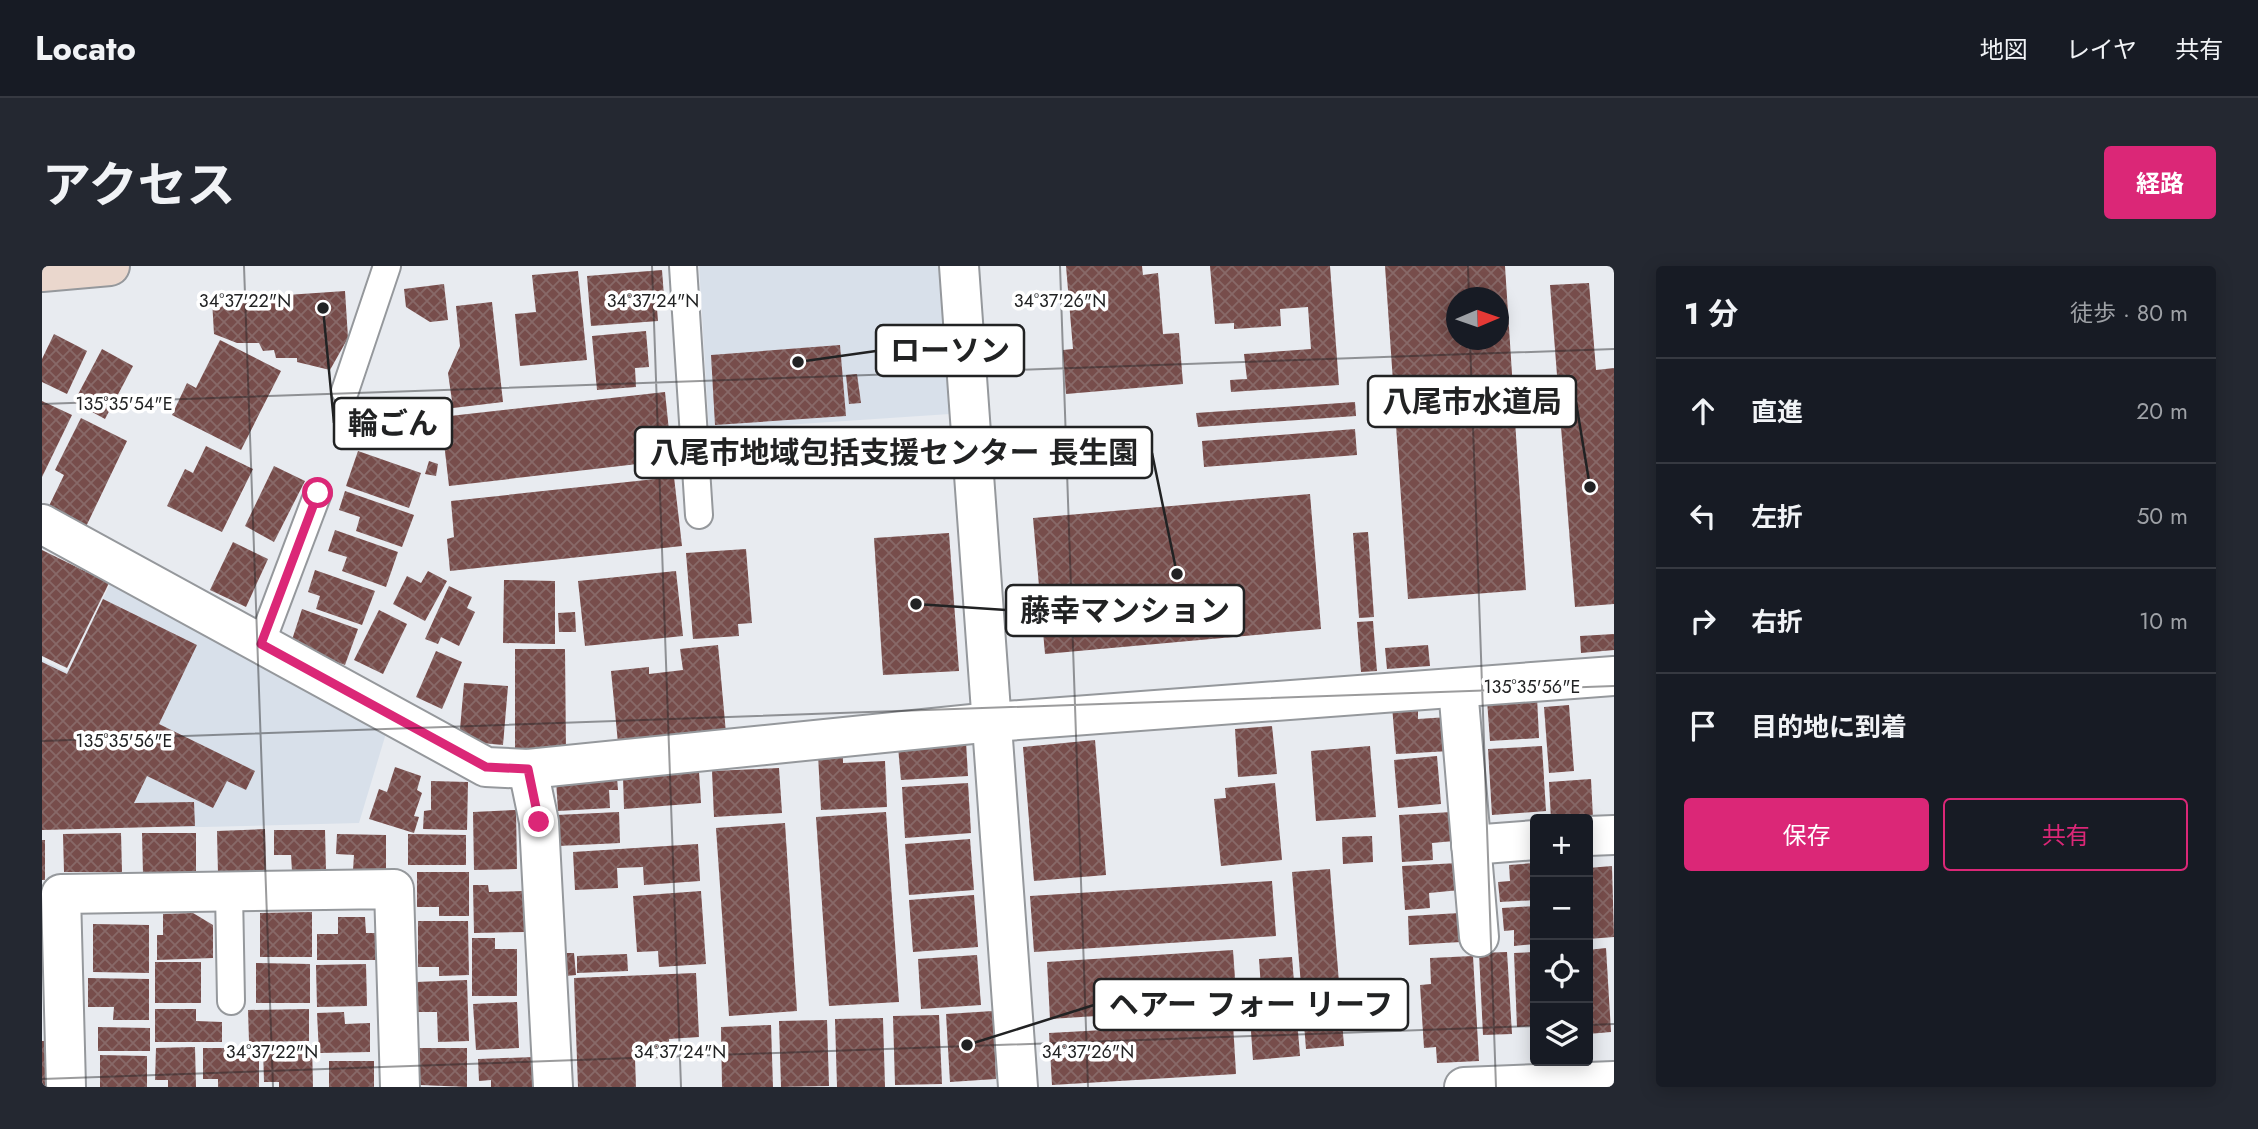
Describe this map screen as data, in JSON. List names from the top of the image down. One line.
{"places":["輪ごん","ローソン","八尾市水道局","八尾市地域包括支援センター 長生園","藤幸マンション","ヘアー フォー リーフ"],"north":"right","page":{"header":"Locato","nav":["地図","レイヤ","共有"],"title":"アクセス","buttons":["経路",["保存","共有"]],"heading":["1 分","徒歩 · 80 m"],"list":[["直進","20 m"],["左折","50 m"],["右折","10 m"],"目的地に到着"],"map_buttons":["+","−"]},"coordinates":["34°37'22\"N","34°37'24\"N","34°37'26\"N","135°35'54\"E","135°35'56\"E"]}
